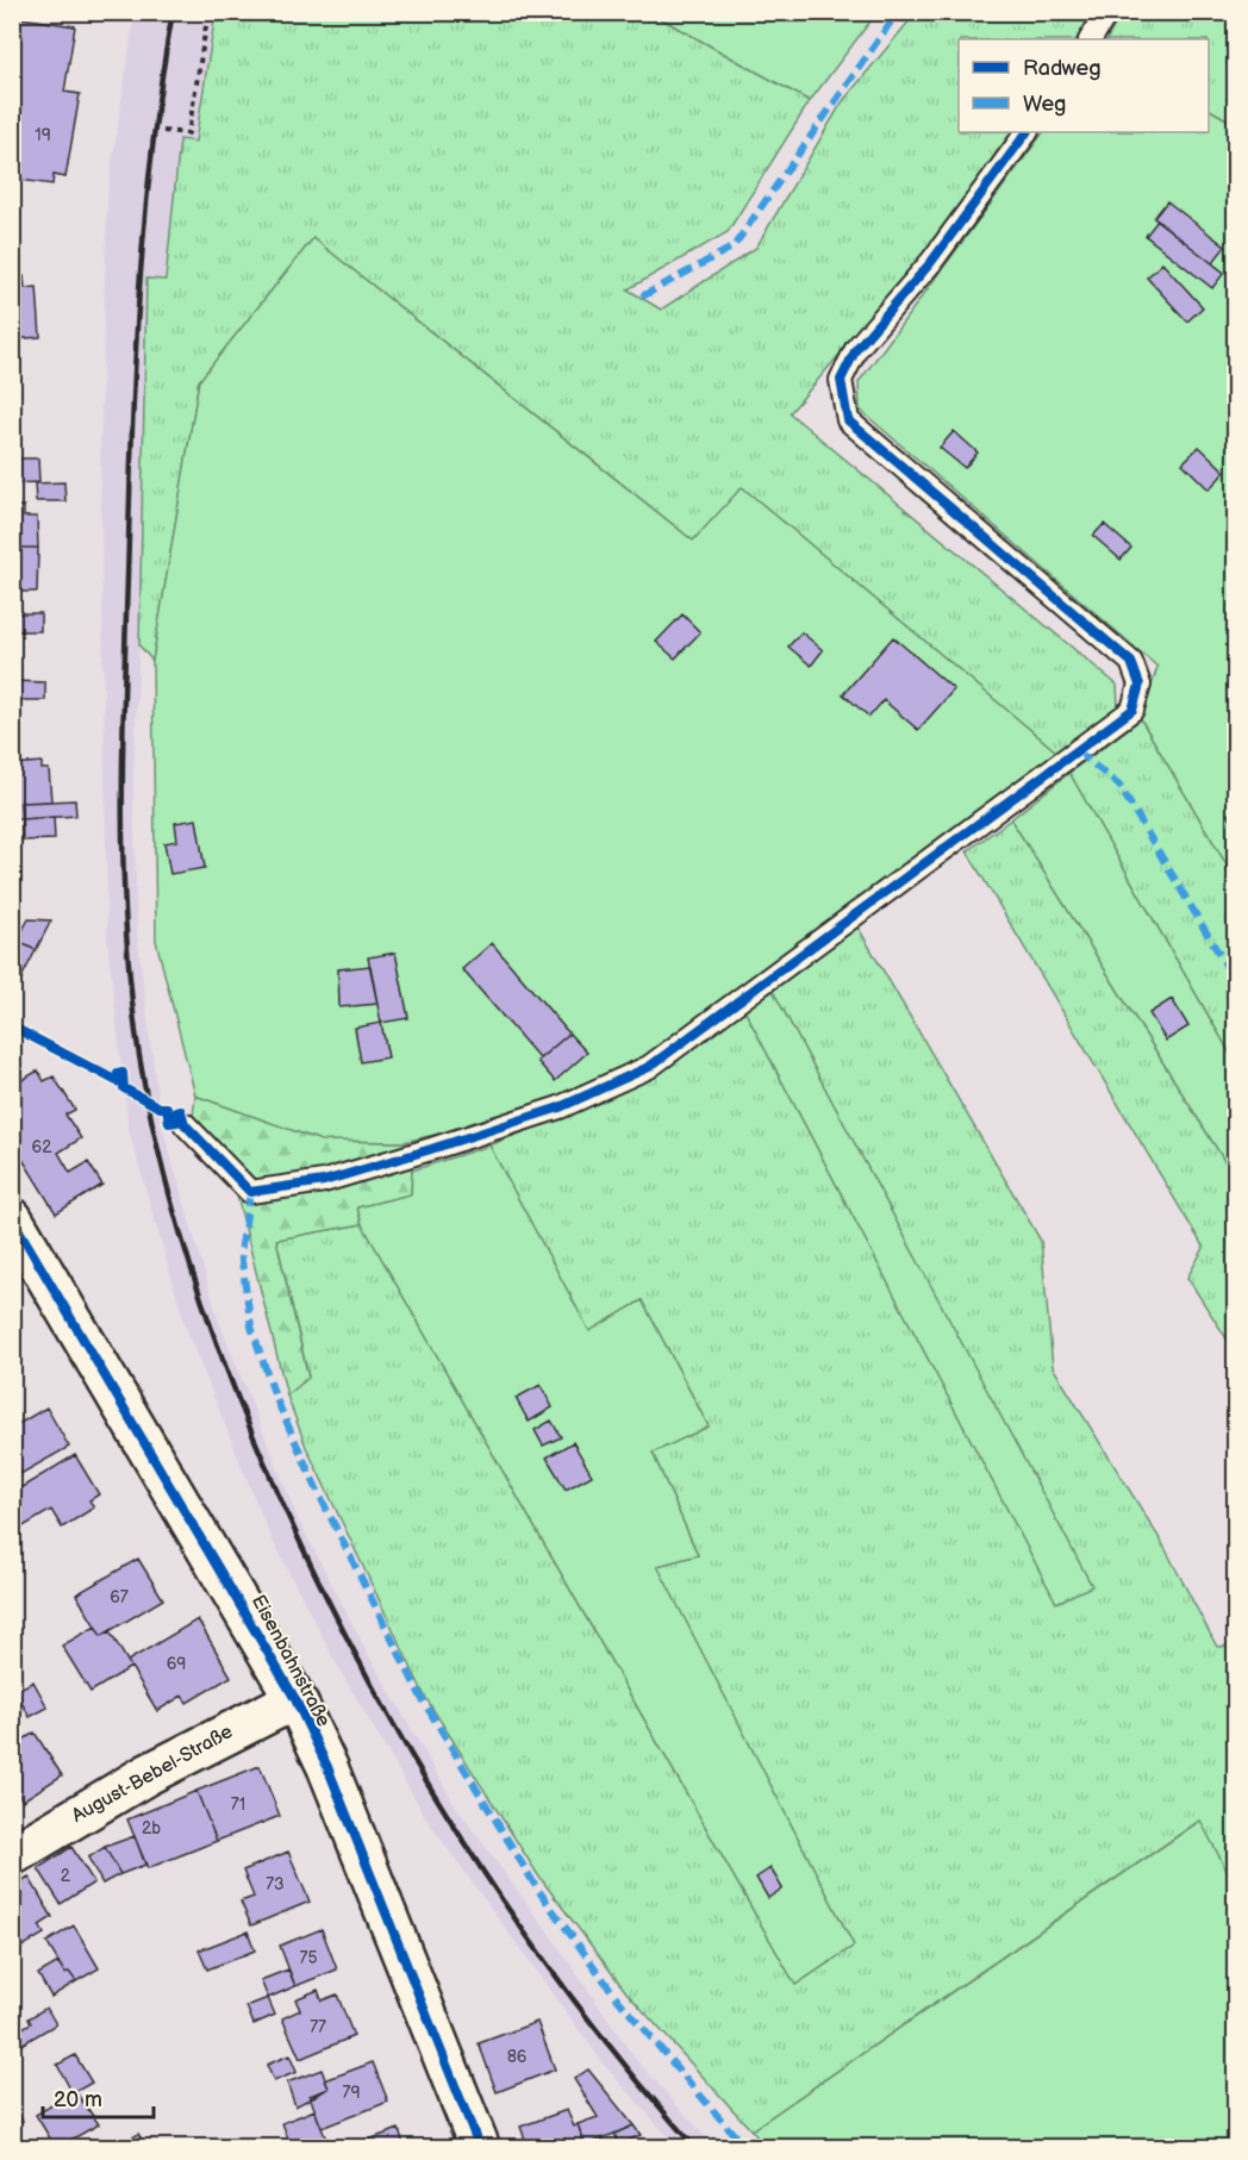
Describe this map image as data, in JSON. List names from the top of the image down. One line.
{"streets":{"main road":["Eisenbahnstraße","August-Bebel-Straße"]},"crossings":[["Eisenbahnstraße","August-Bebel-Straße"]],"house_numbers":["19","62","67","69","71","2b","2","73","75","77","86","79"],"legend":["Radweg","Weg"],"scale_bar":"20 m"}
